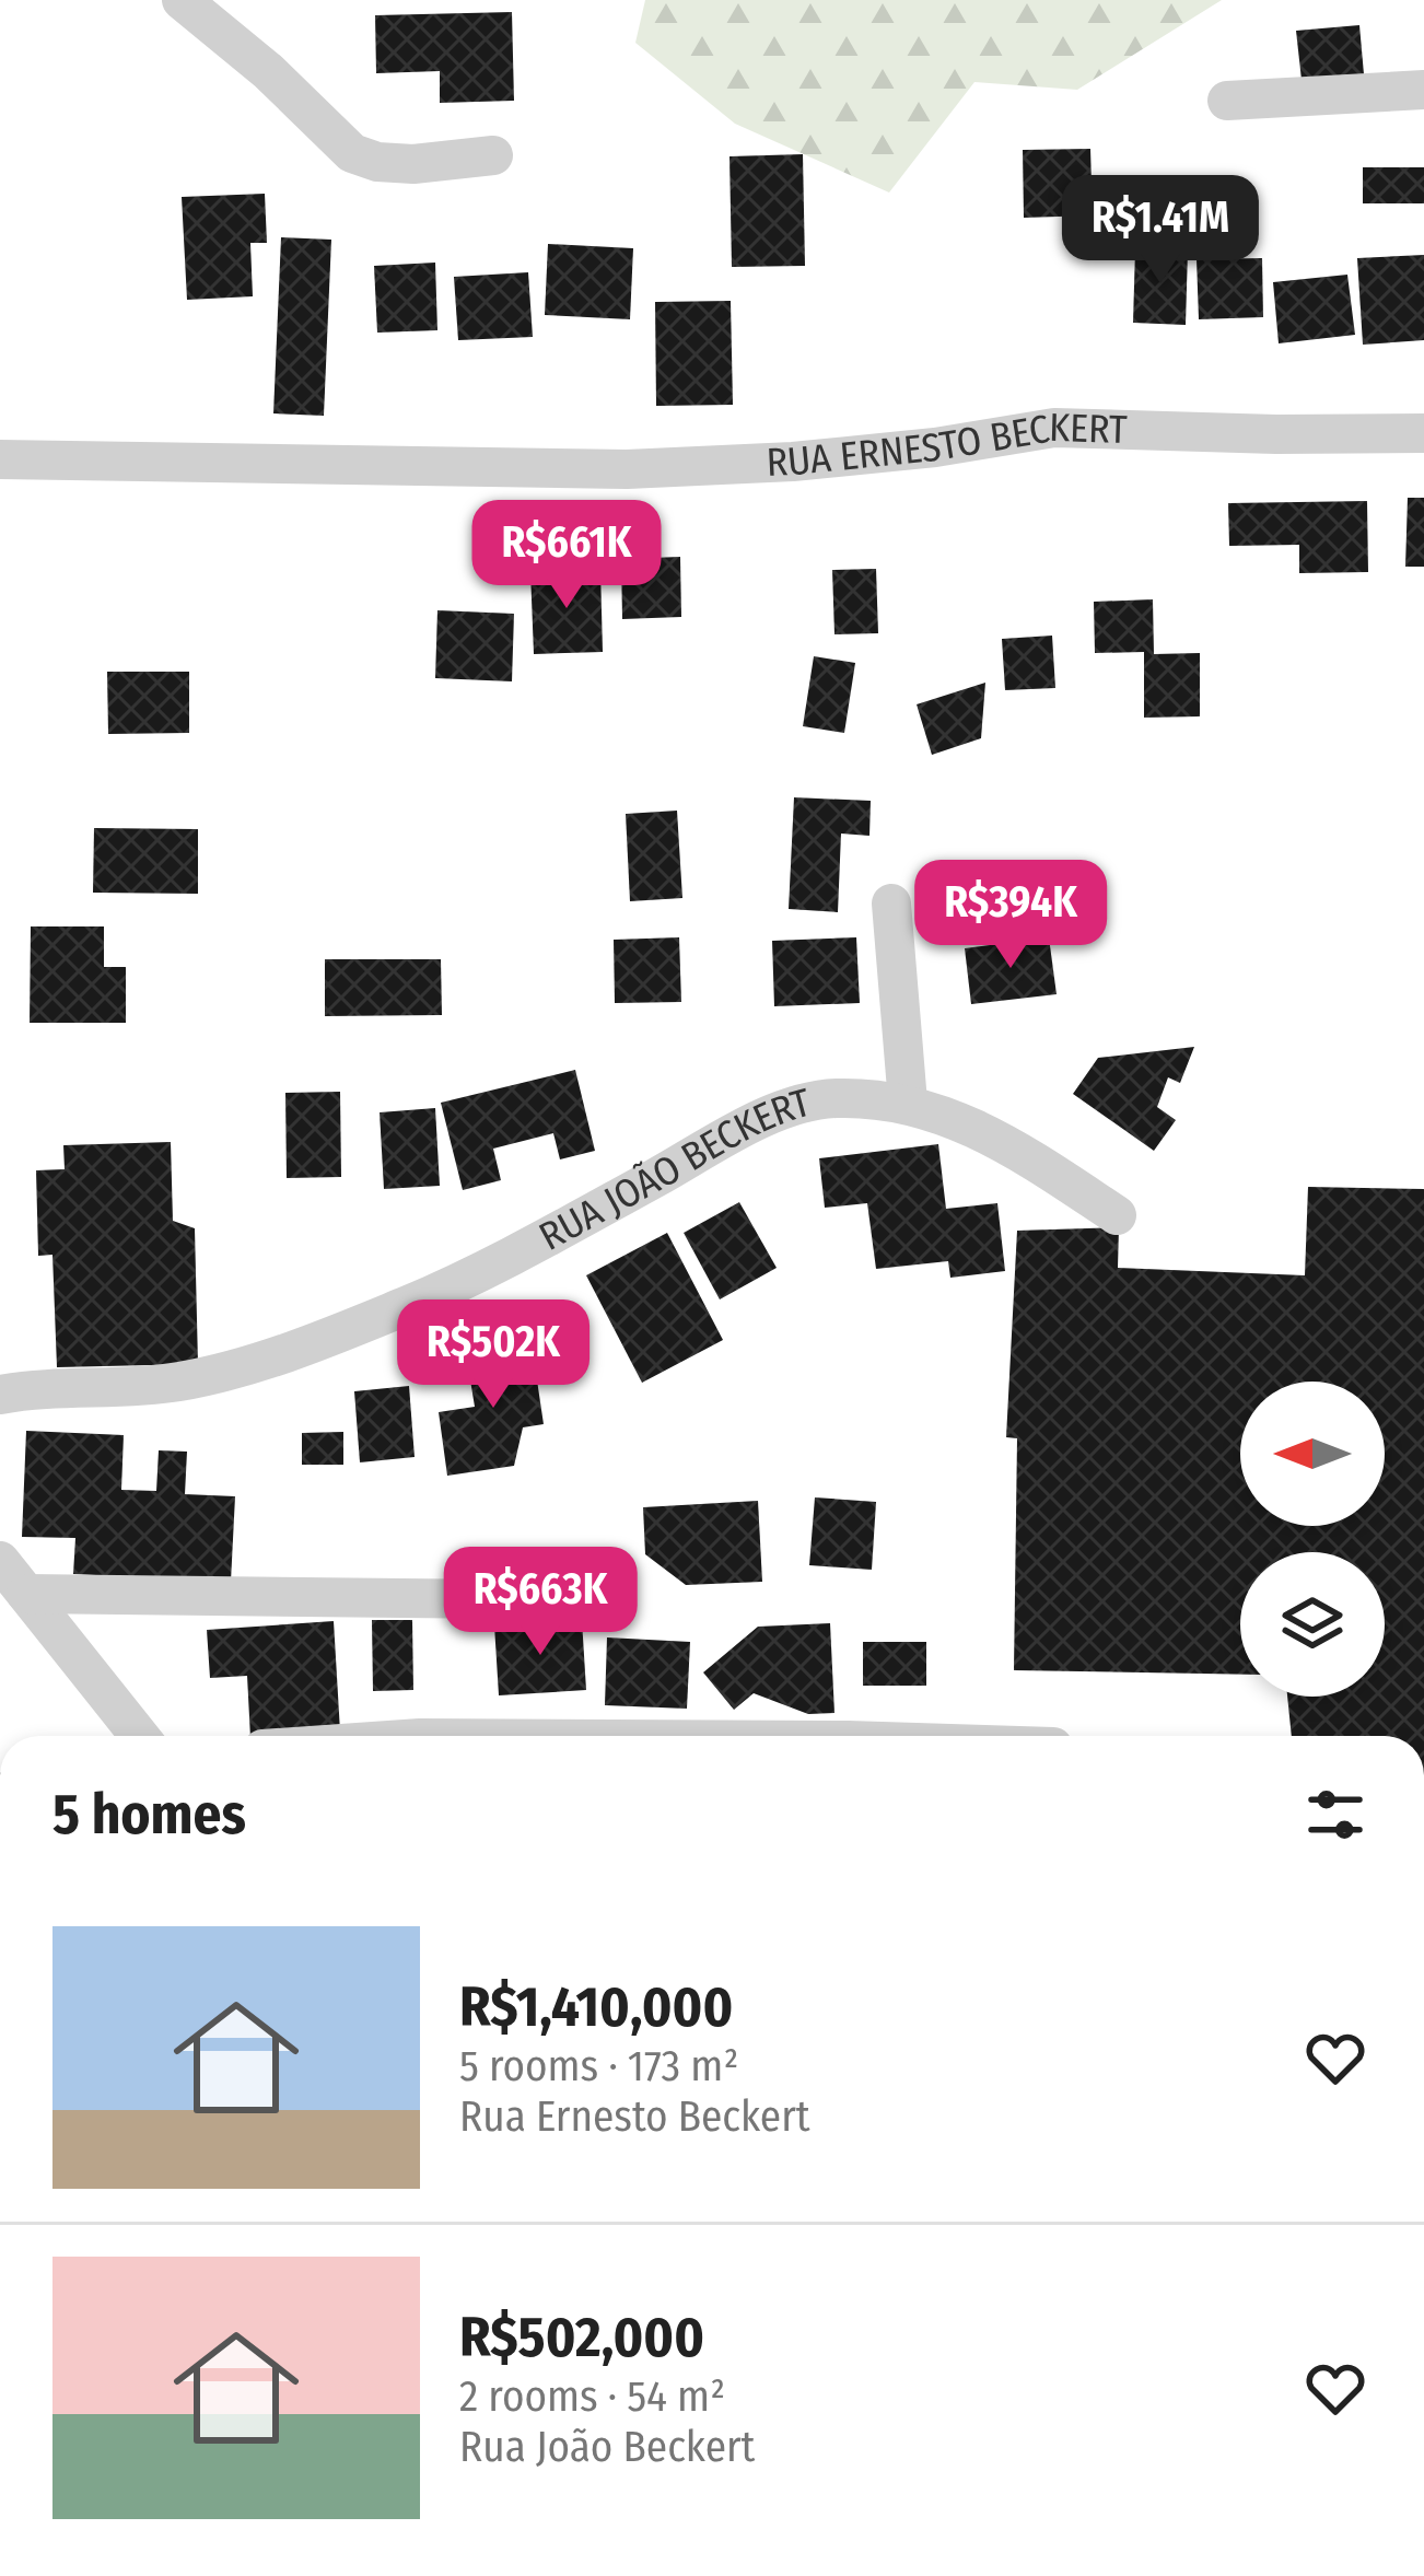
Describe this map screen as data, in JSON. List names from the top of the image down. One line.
{"streets":{"street":["RUA ERNESTO BECKERT","RUA JOÃO BECKERT"]},"north":"left","page":{"price":["R$1.41M","R$661K","R$394K","R$502K","R$663K"],"heading":"5 homes","list":[{"name":"R$1,410,000","note":"5 rooms · 173 m² · Rua Ernesto Beckert"},{"name":"R$502,000","note":"2 rooms · 54 m² · Rua João Beckert"}]}}
